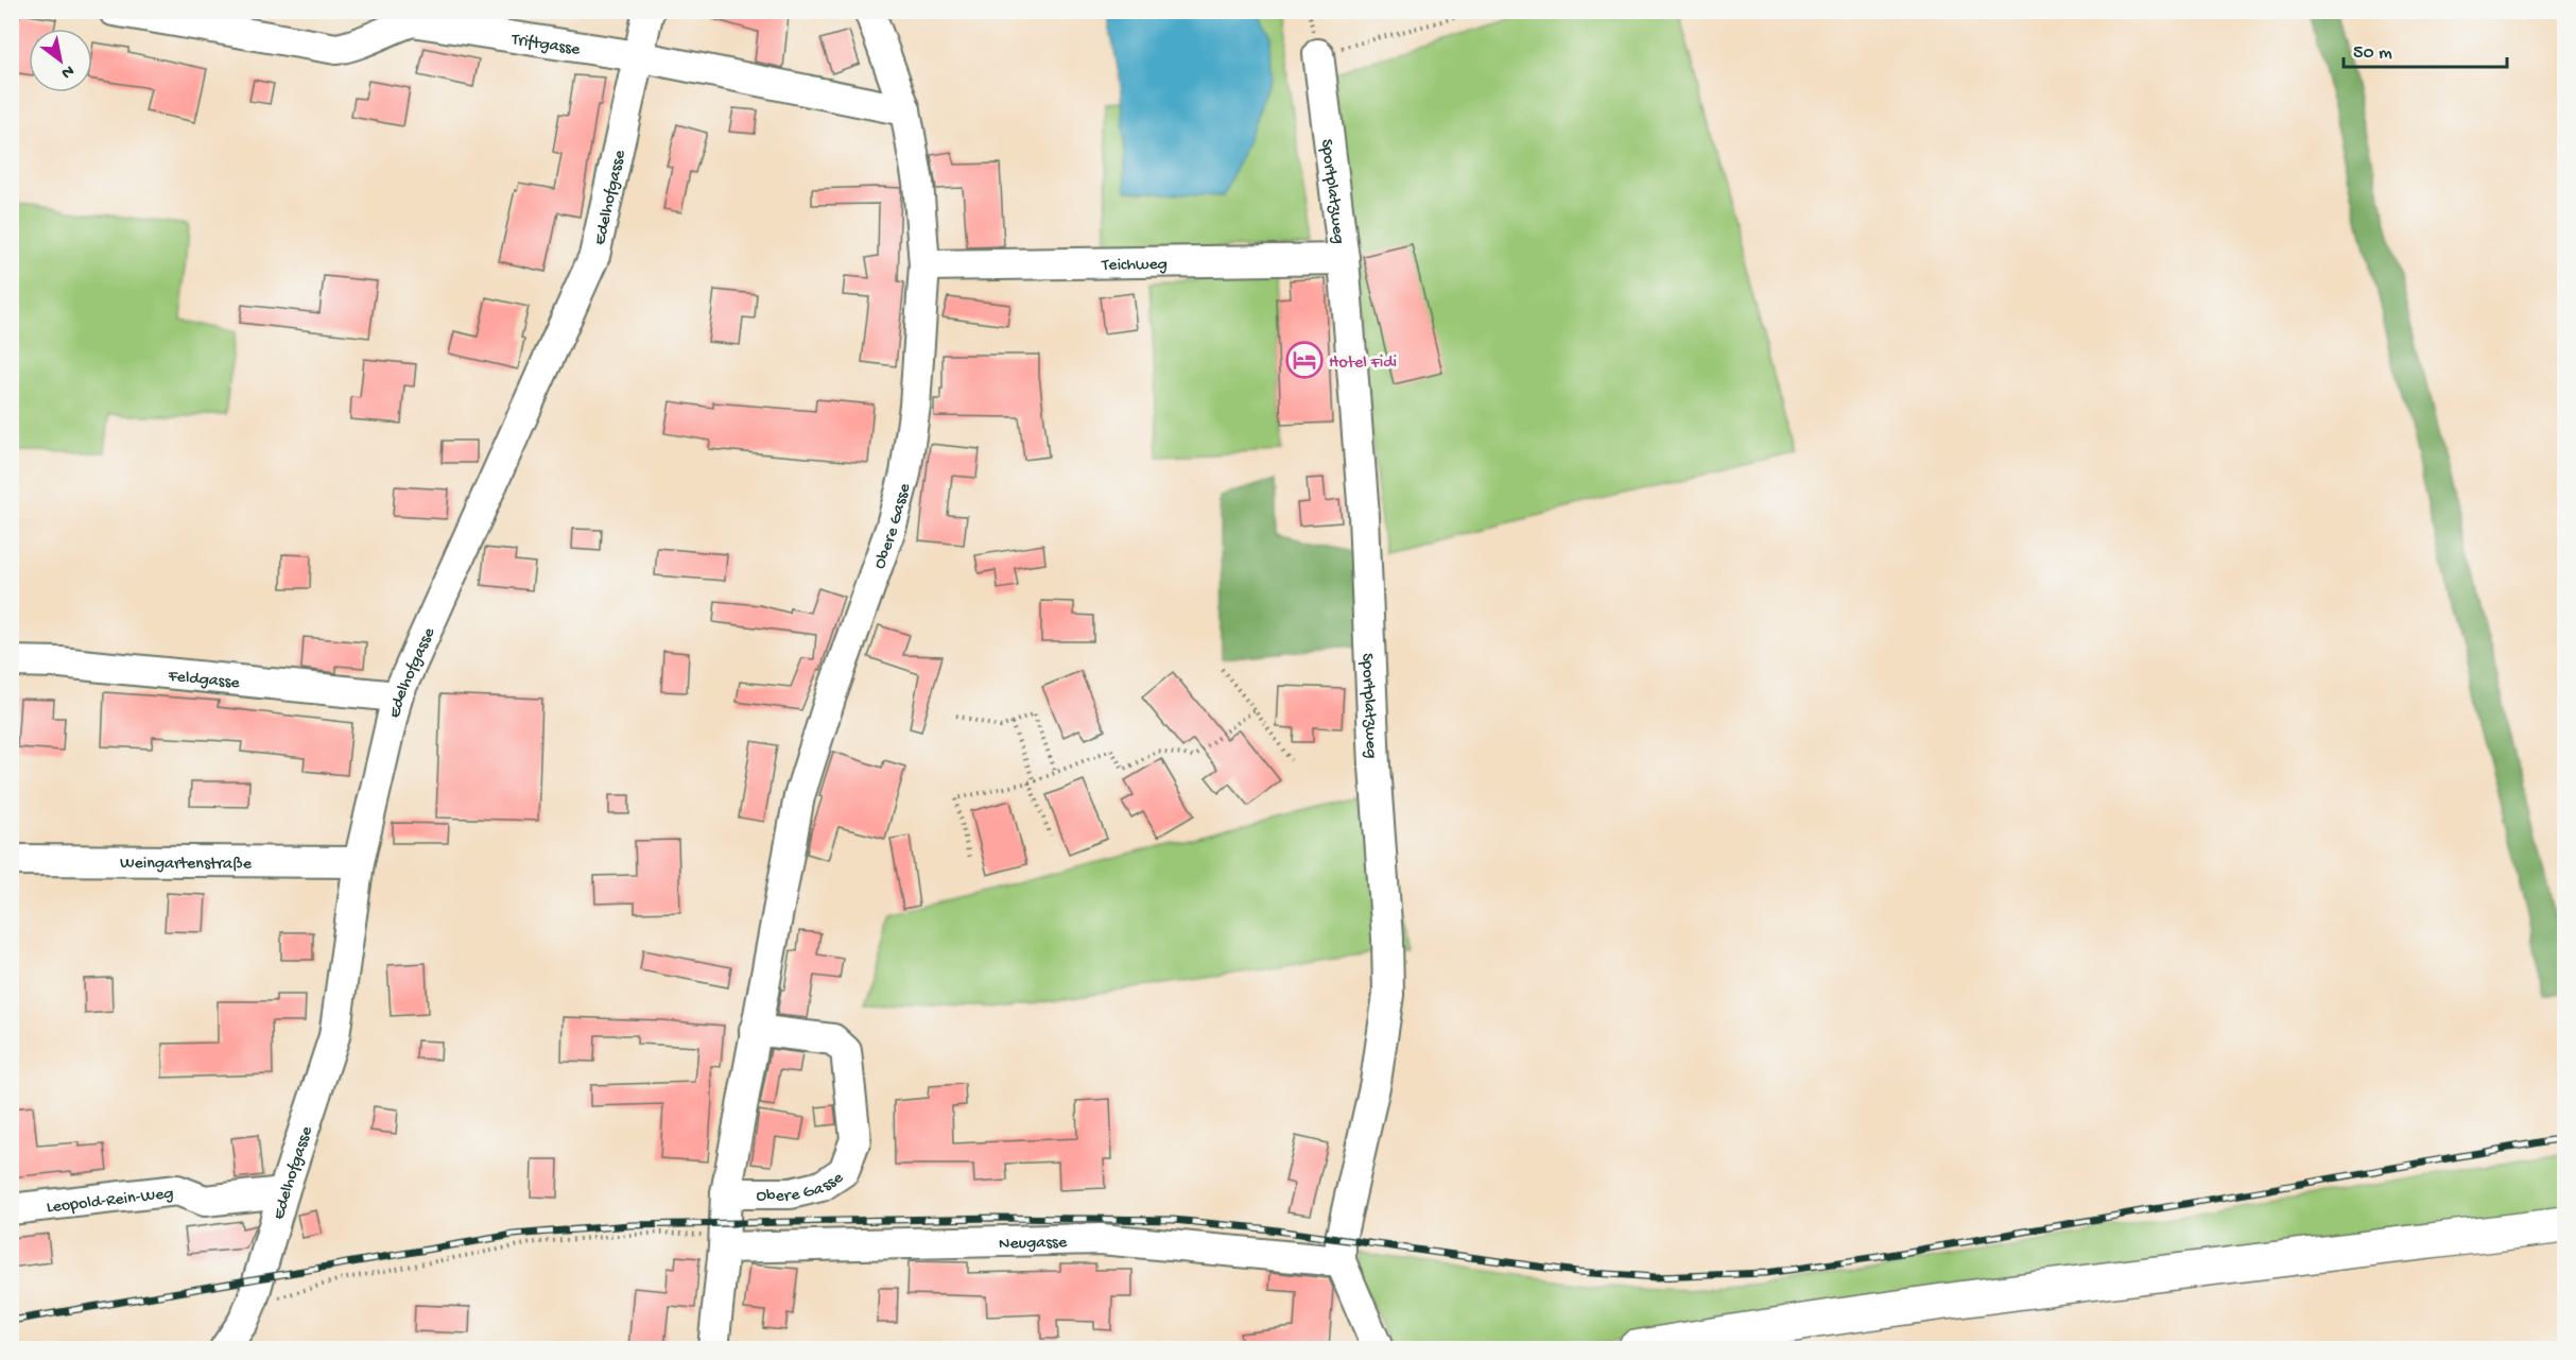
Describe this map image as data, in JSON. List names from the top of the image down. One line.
{"streets":{"street":["Triftgasse","Sportplatzweg","Edelhofgasse","Teichweg","Obere Gasse","Feldgasse","Weingartenstraße","Leopold-Rein-Weg","Neugasse"]},"crossings":[["Triftgasse","Edelhofgasse"],["Triftgasse","Obere Gasse"],["Sportplatzweg","Teichweg"],["Sportplatzweg","Neugasse"],["Edelhofgasse","Feldgasse"],["Edelhofgasse","Weingartenstraße"],["Edelhofgasse","Leopold-Rein-Weg"],["Teichweg","Obere Gasse"],["Obere Gasse","Neugasse"]],"places":{"hotel":["Hotel Fidi"]},"scale_bar":"50 m","north":"bottom right"}
